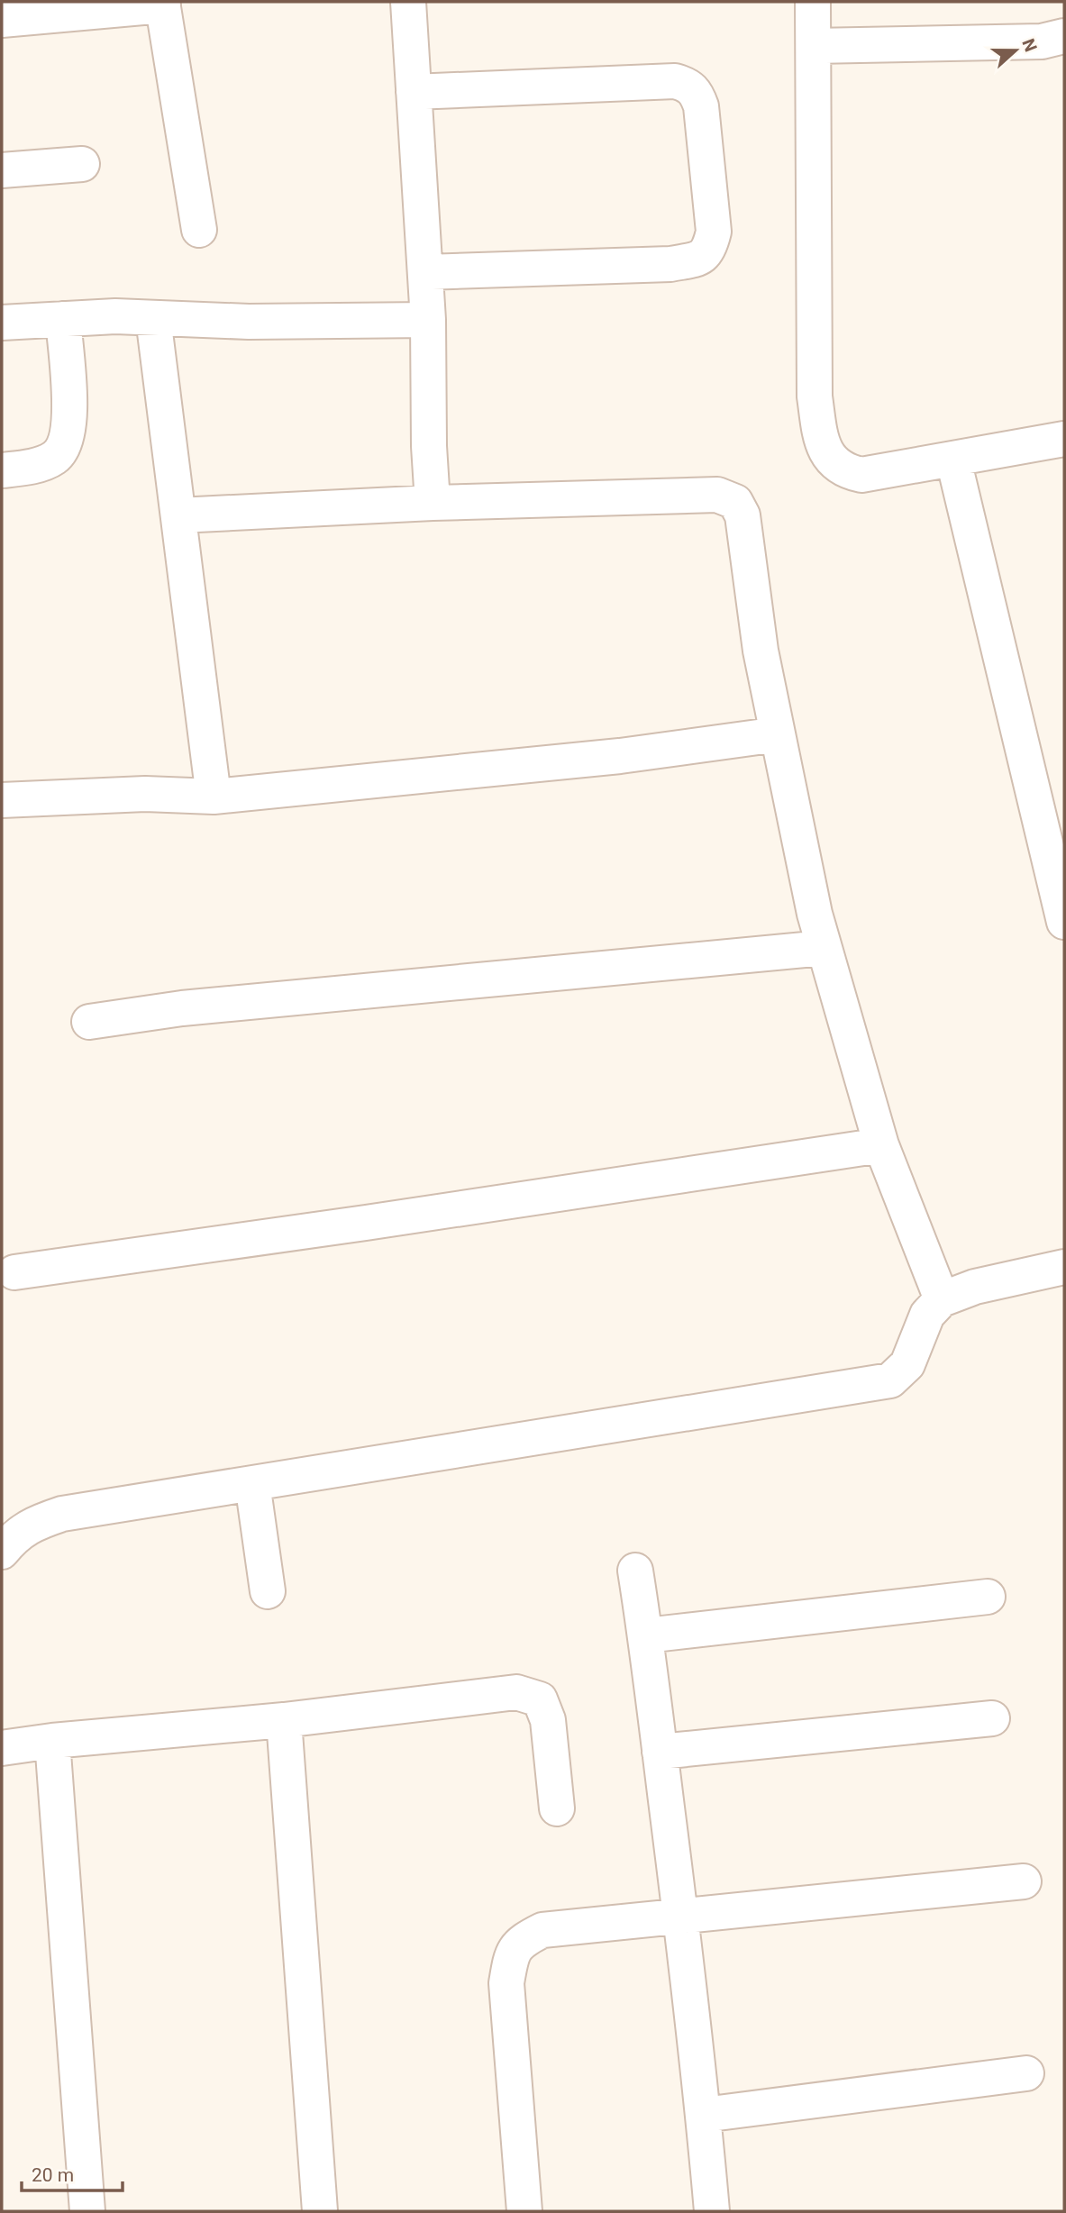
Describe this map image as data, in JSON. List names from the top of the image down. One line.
{"scale_bar":"20 m","north":"right"}
